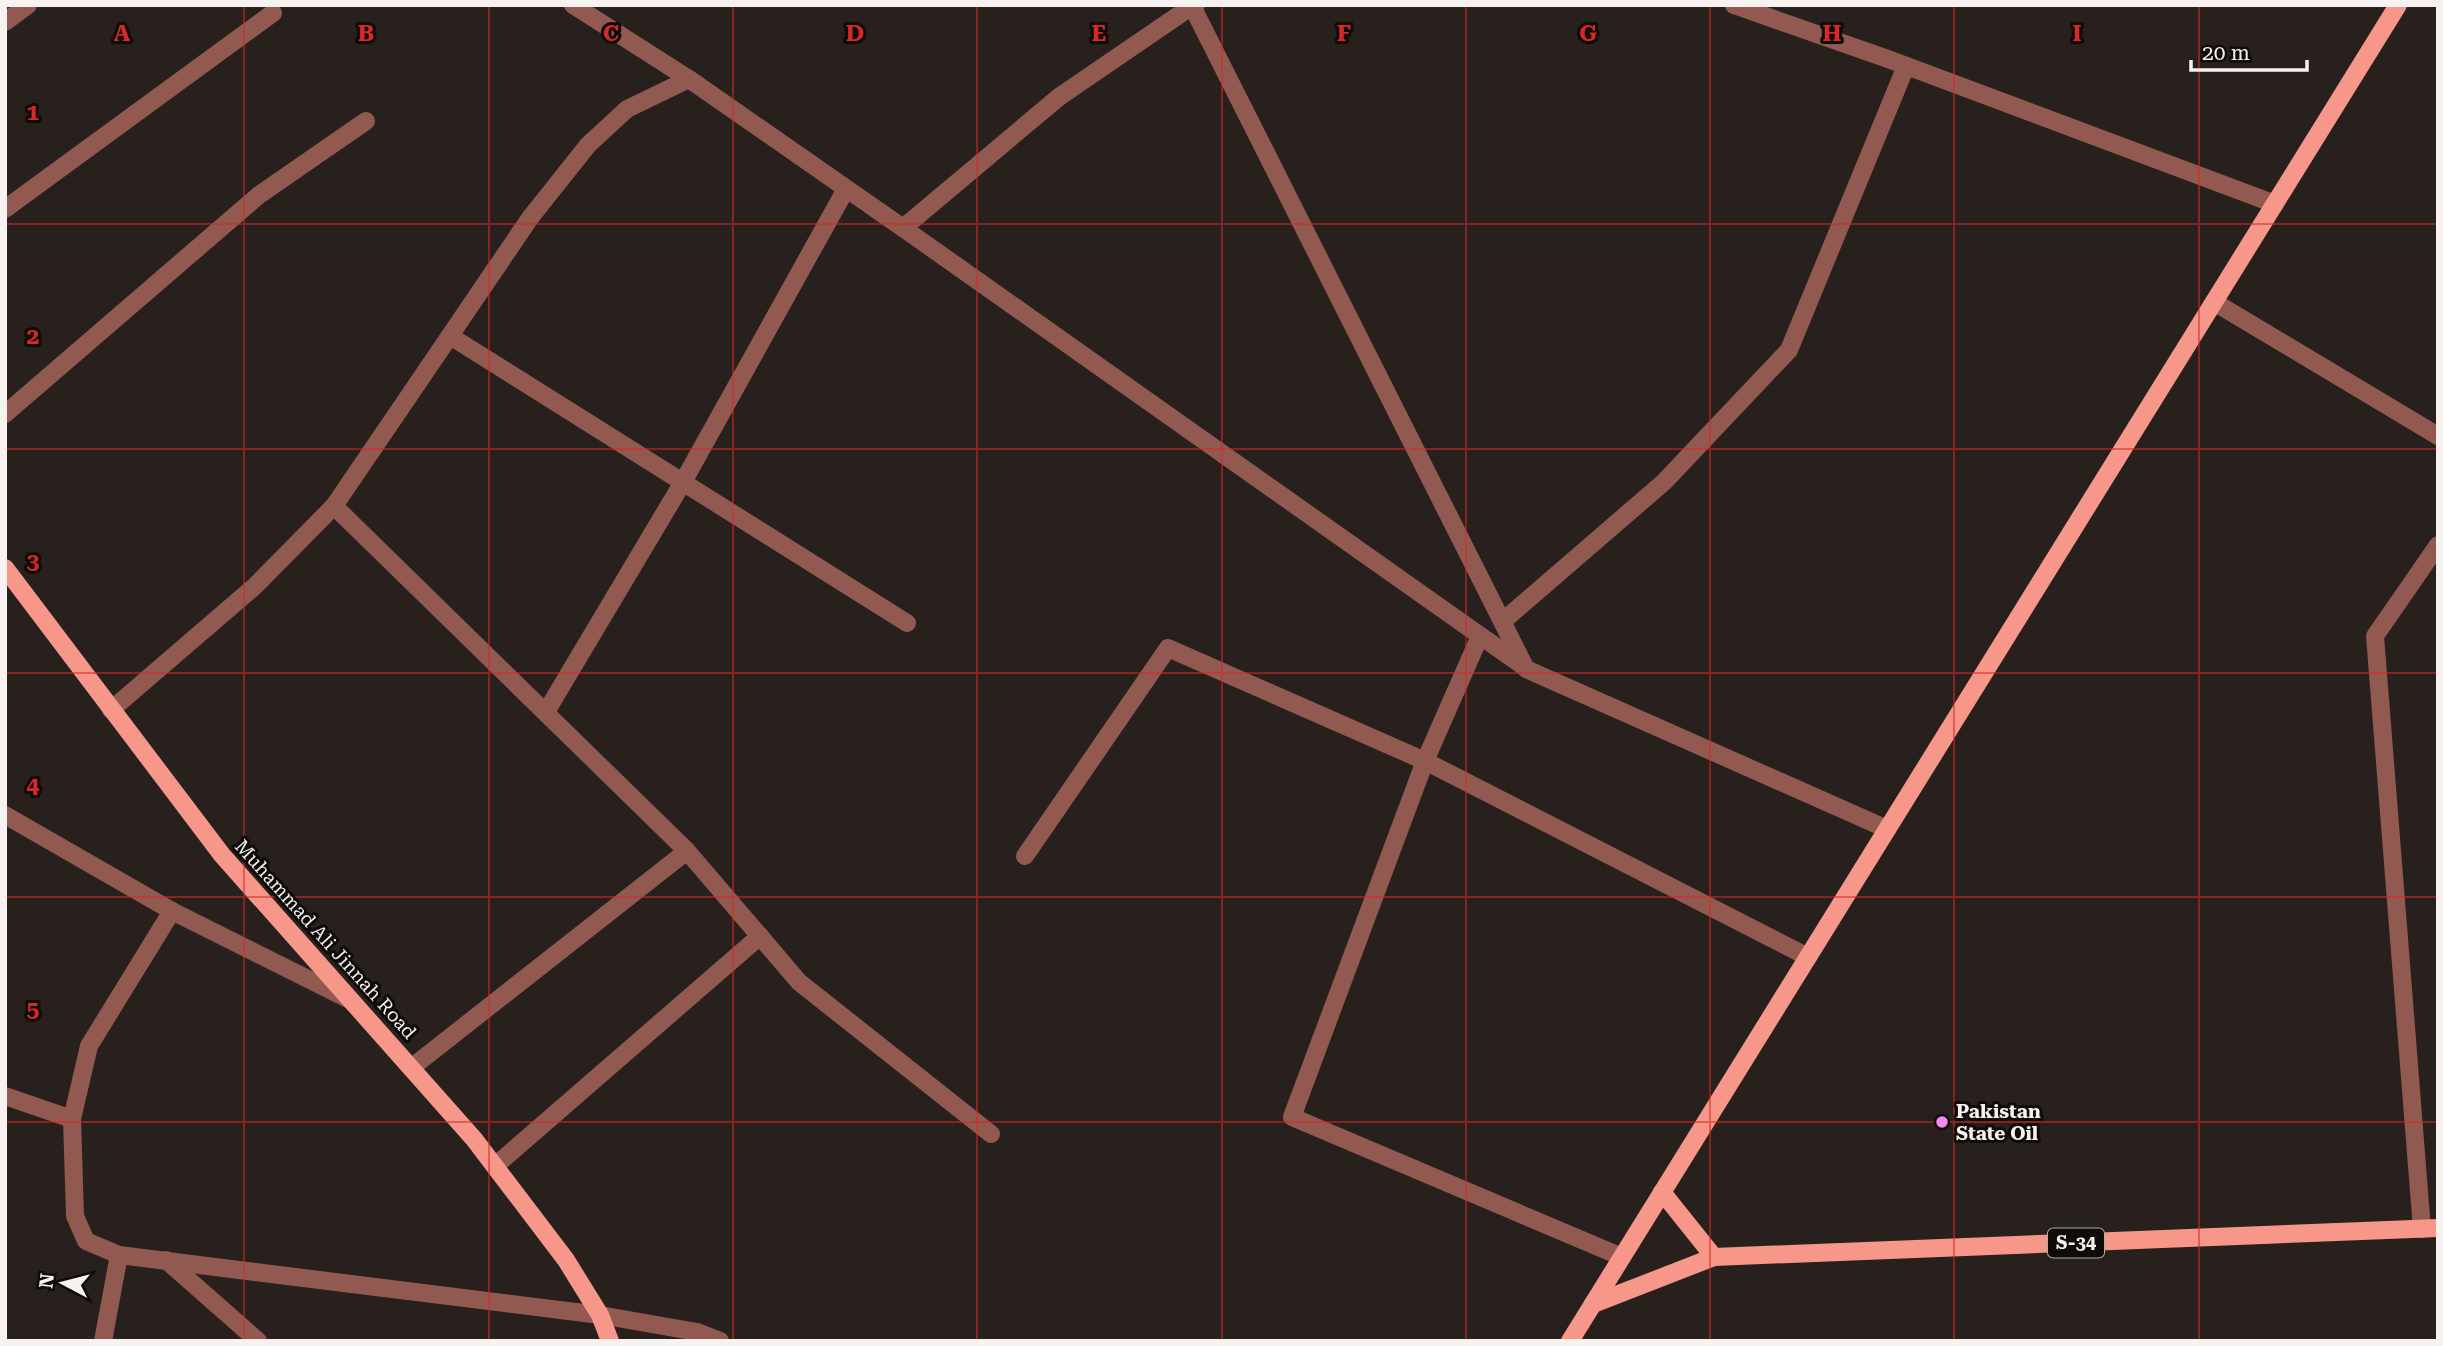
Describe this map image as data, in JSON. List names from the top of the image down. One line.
{"streets":{"main road":["Muhammad Ali Jinnah Road","S-34"]},"places":["Pakistan State Oil"],"scale_bar":"20 m","north":"left","grid":{"columns":["A","B","C","D","E","F","G","H","I"],"rows":["1","2","3","4","5"]}}
